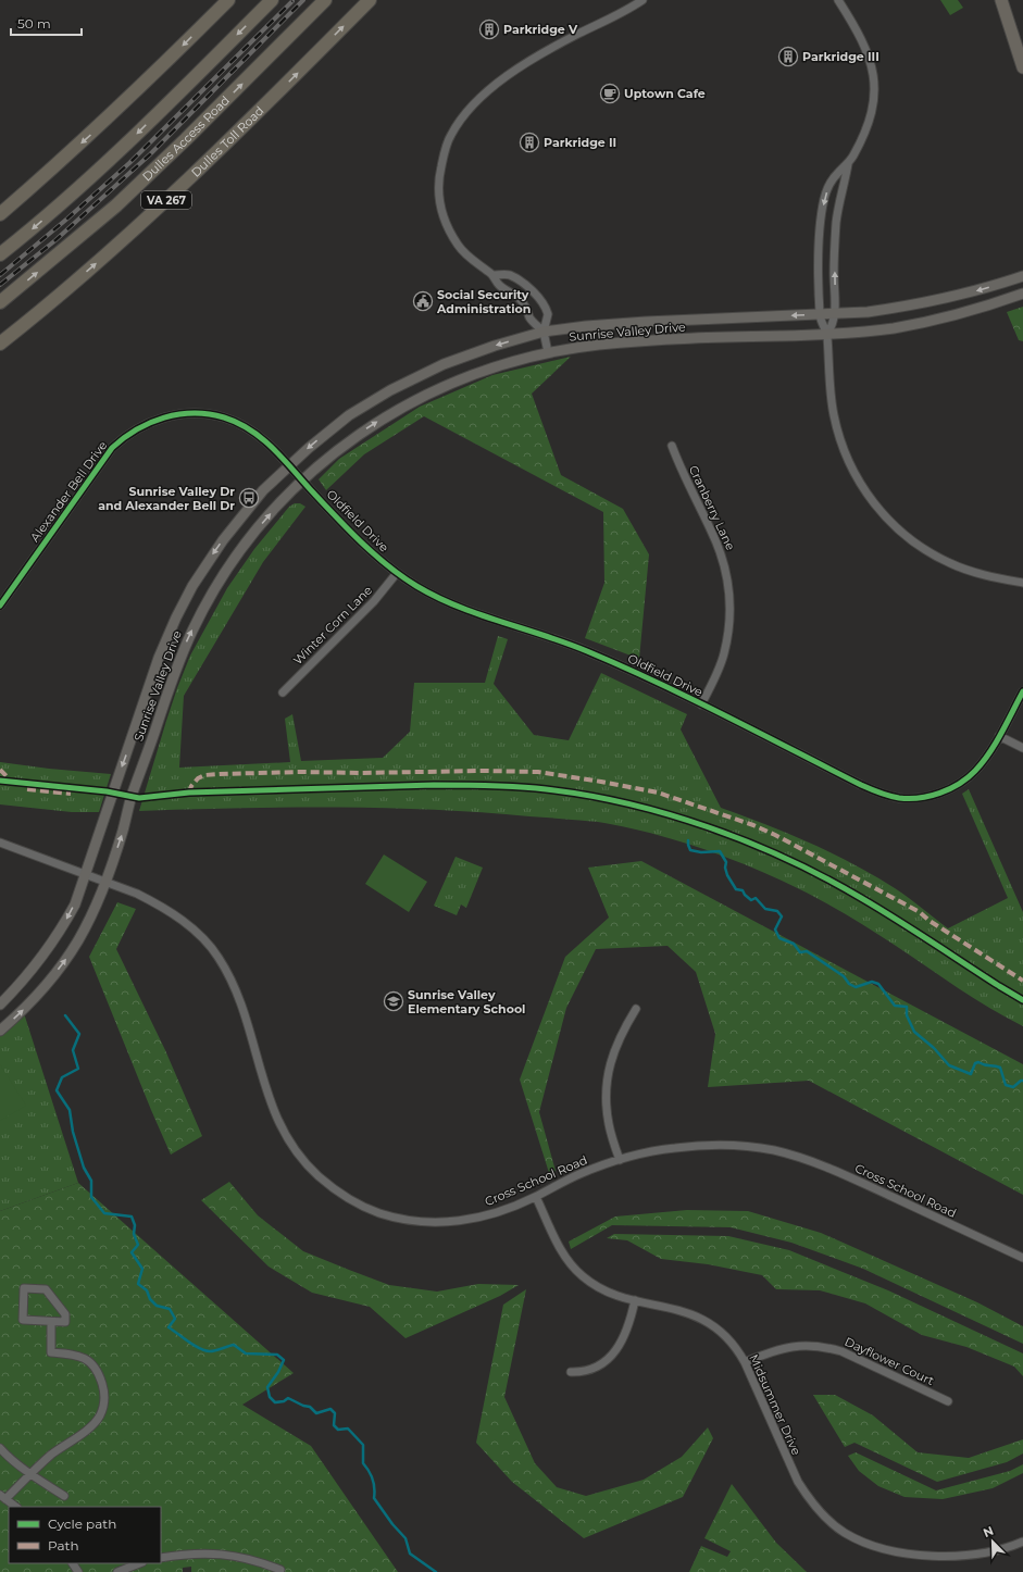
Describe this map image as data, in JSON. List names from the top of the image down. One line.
{"streets":{"highway":["Dulles Access Road","Dulles Toll Road","VA 267"],"main road":["Sunrise Valley Drive"],"street":["Alexander Bell Drive","Cranberry Lane","Oldfield Drive","Winter Corn Lane","Cross School Road","Dayflower Court","Midsummer Drive"]},"crossings":[["Sunrise Valley Drive","Alexander Bell Drive"],["Sunrise Valley Drive","Oldfield Drive"],["Sunrise Valley Drive","Cross School Road"],["Alexander Bell Drive","Oldfield Drive"],["Cranberry Lane","Oldfield Drive"],["Oldfield Drive","Winter Corn Lane"],["Cross School Road","Midsummer Drive"],["Dayflower Court","Midsummer Drive"]],"places":{"building":["Parkridge V","Parkridge III","Parkridge II"],"cafe":["Uptown Cafe"],"public building":["Social Security Administration"],"bus stop":["Sunrise Valley Dr and Alexander Bell Dr"],"school or university":["Sunrise Valley Elementary School"]},"legend":["Cycle path","Path"],"scale_bar":"50 m","north":"top left"}
